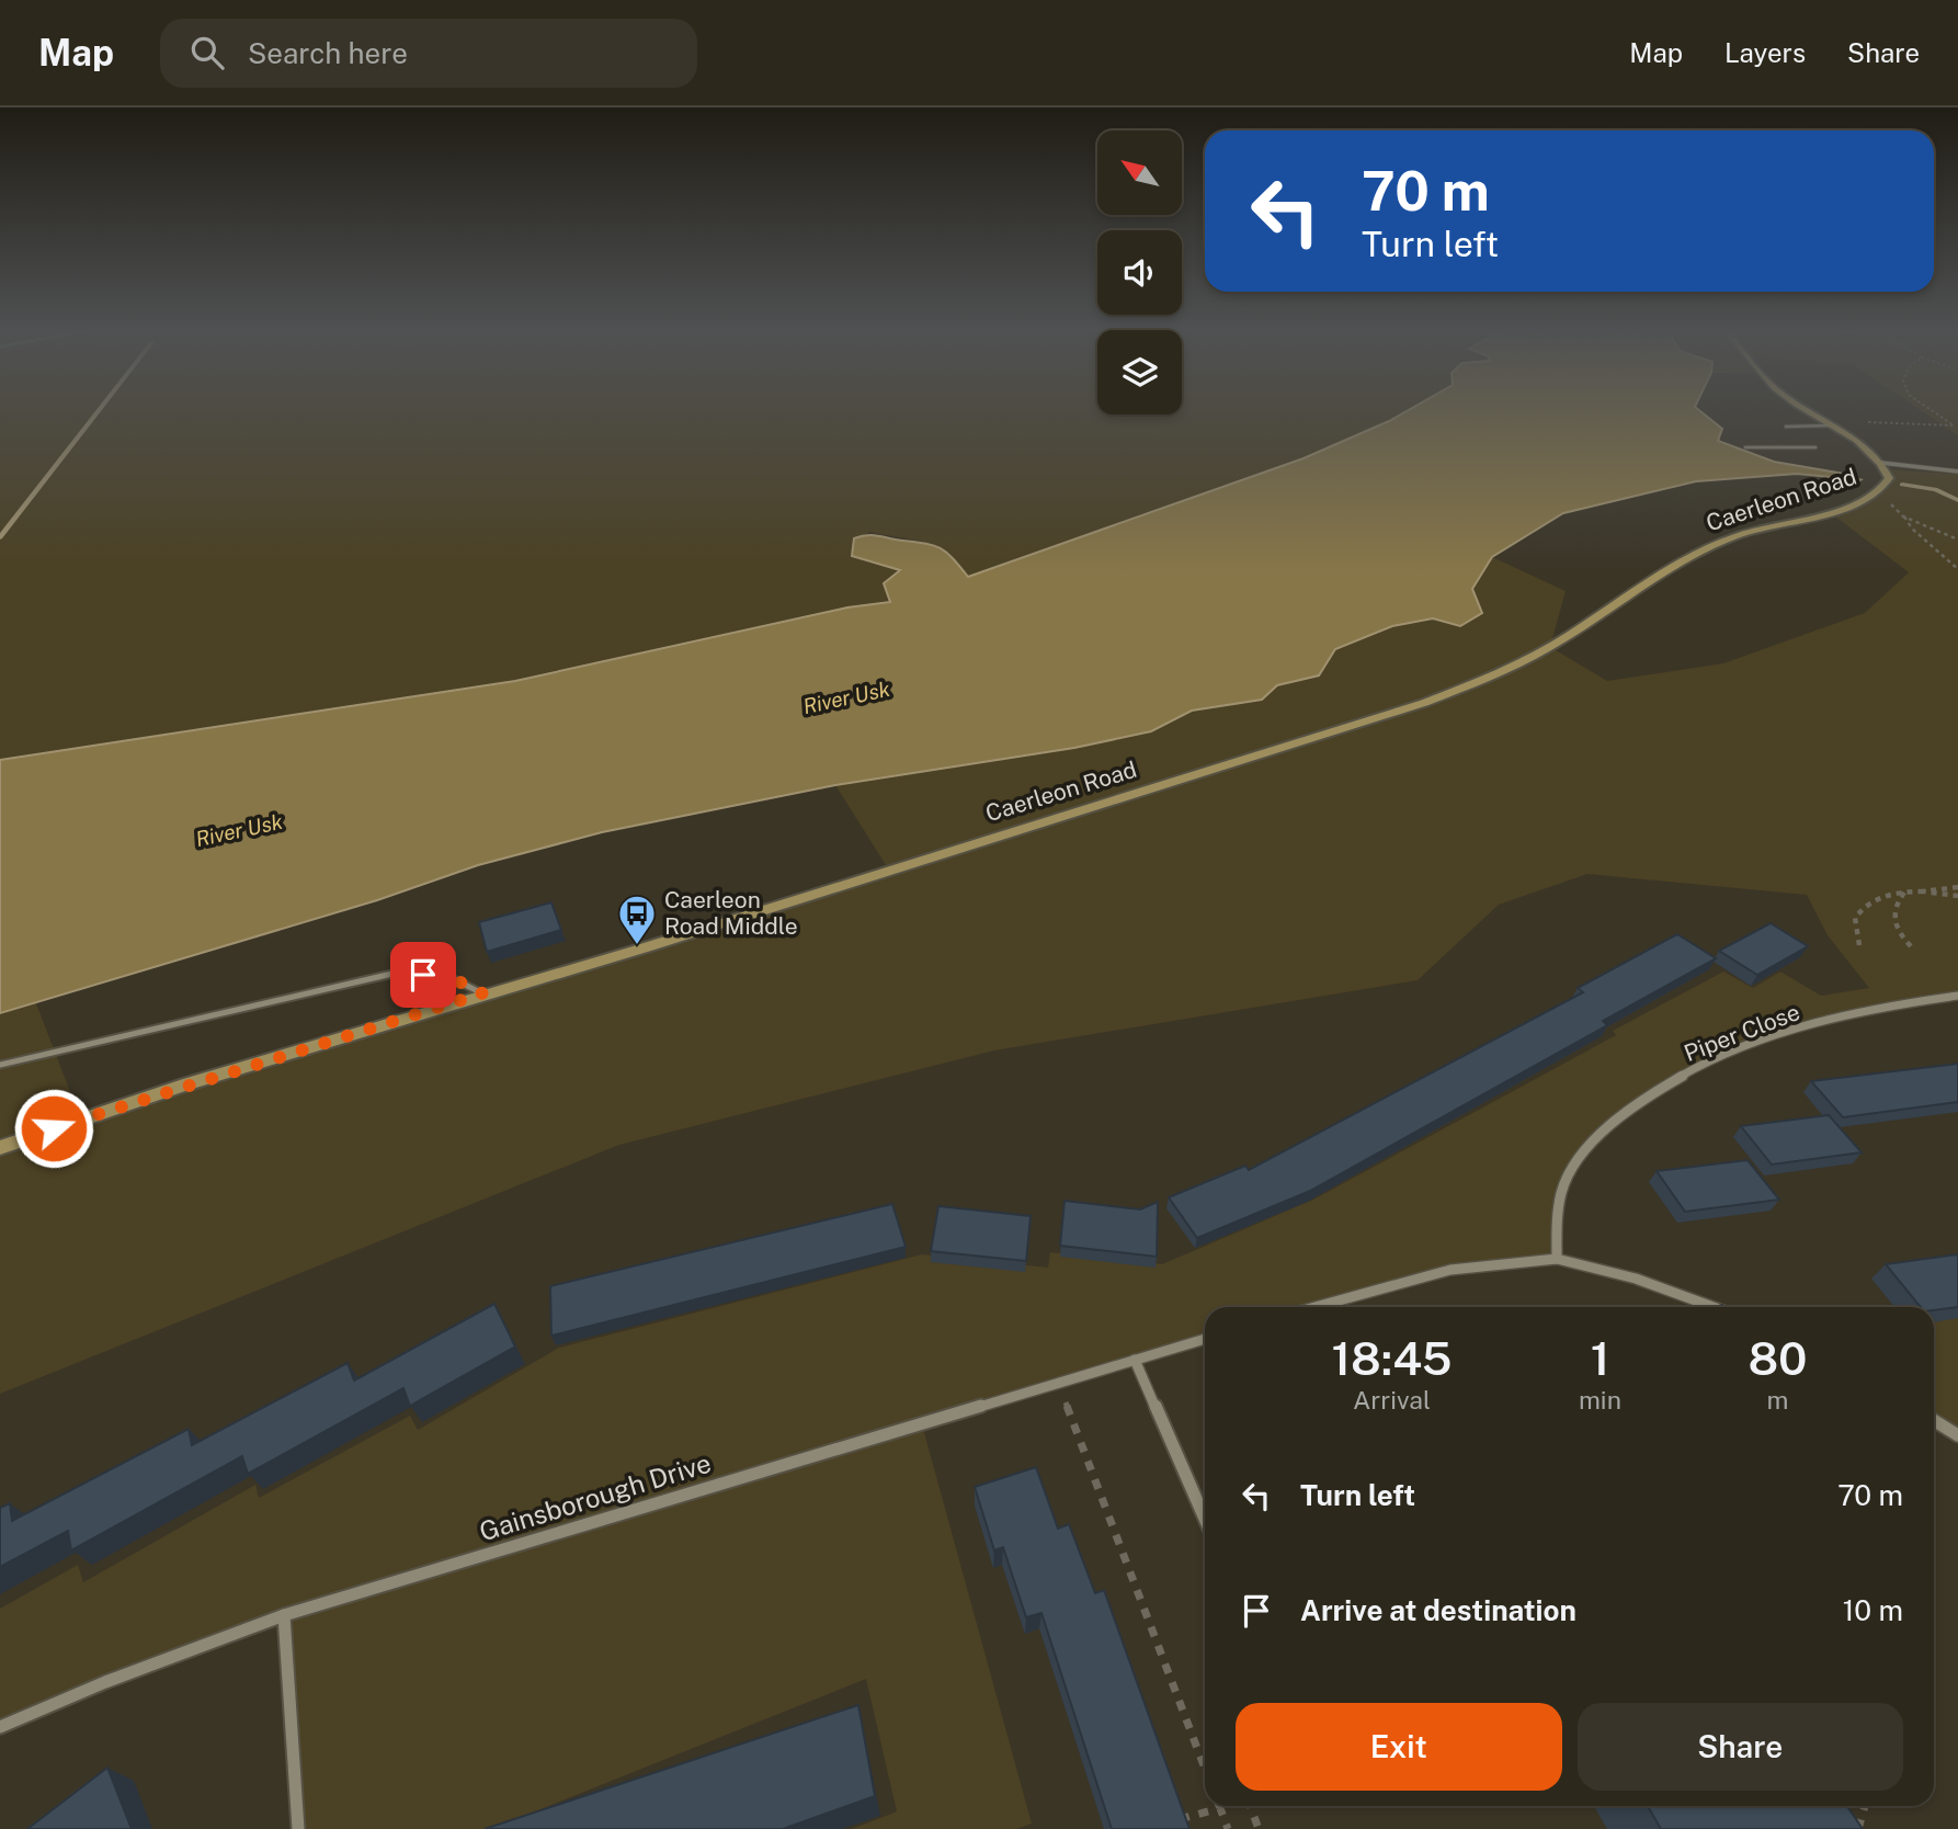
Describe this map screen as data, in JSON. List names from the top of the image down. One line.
{"streets":{"main road":["Caerleon Road"],"street":["Piper Close","Gainsborough Drive"]},"water":["River Usk"],"places":{"bus stop":["Caerleon Road Middle"]},"north":"top left","page":{"header":"Map","search":"Search here","nav":["Map","Layers","Share"],"turn":["70 m","Turn left"],"eta":["18:45","Arrival","1","min","80","m"],"list":[{"name":"Turn left","value":"70 m"},{"name":"Arrive at destination","value":"10 m"}],"buttons":["Exit","Share"]}}
